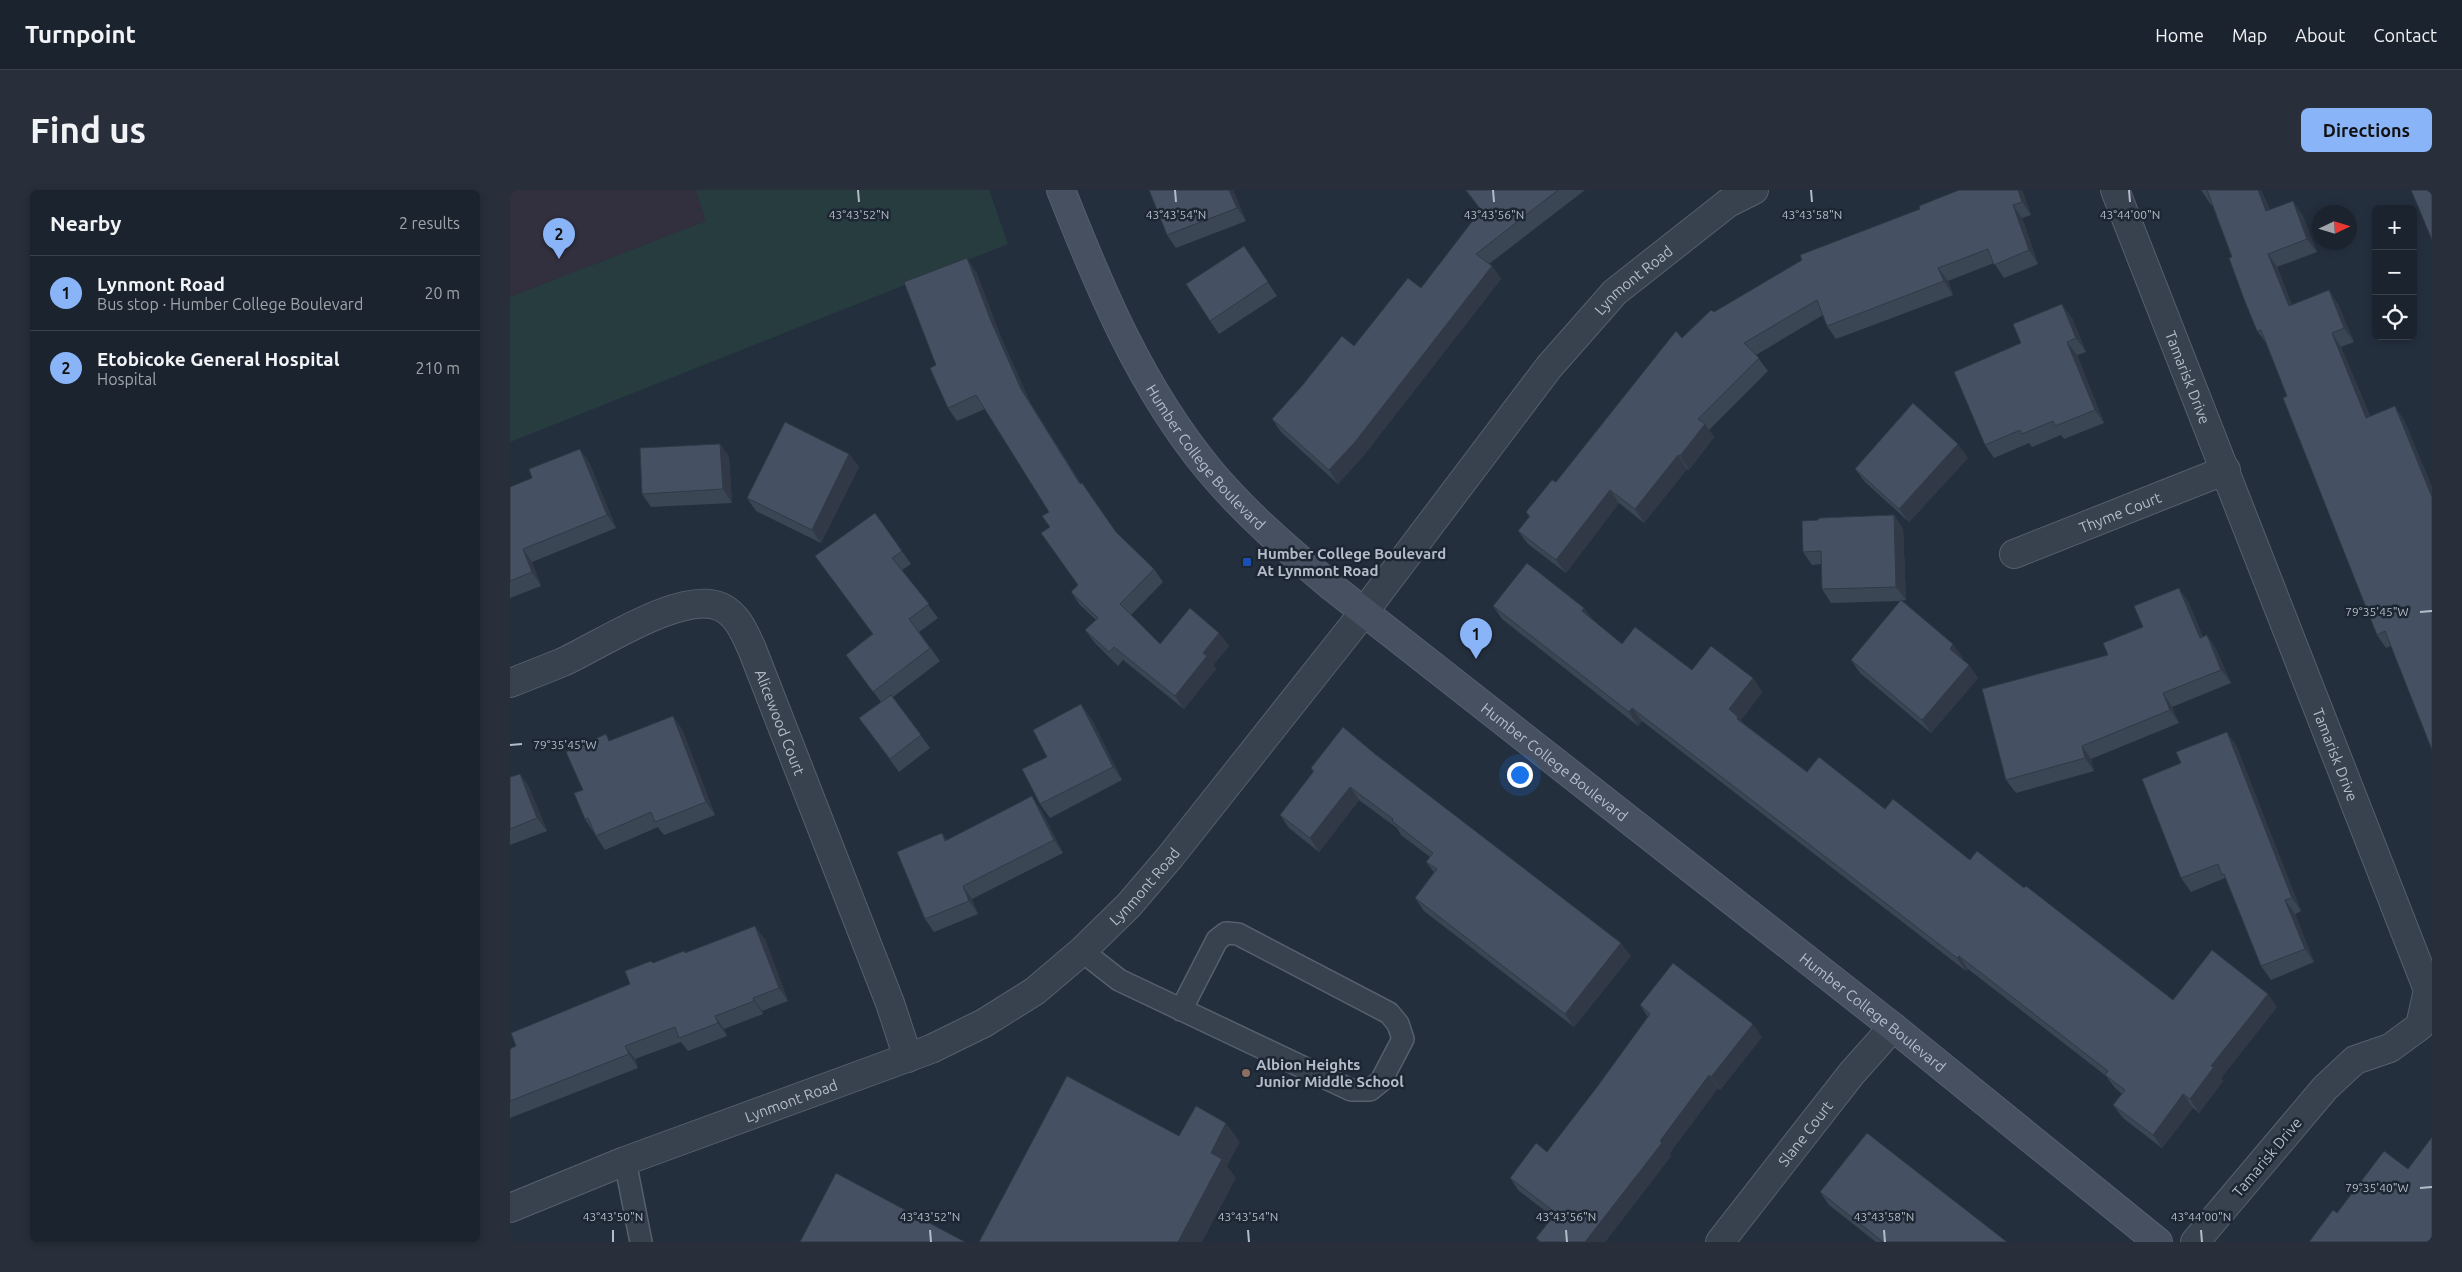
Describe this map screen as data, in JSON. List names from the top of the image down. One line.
{"streets":{"street":["Lynmont Road","Tamarisk Drive","Humber College Boulevard","Thyme Court","Alicewood Court","Slane Court"]},"crossings":[["Lynmont Road","Humber College Boulevard"],["Lynmont Road","Alicewood Court"],["Tamarisk Drive","Thyme Court"],["Humber College Boulevard","Slane Court"]],"places":{"transit":["Humber College Boulevard At Lynmont Road"],"other":["Albion Heights Junior Middle School"]},"north":"right","page":{"header":"Turnpoint","nav":["Home","Map","About","Contact"],"buttons":"Directions","title":"Find us","heading":["Nearby","2 results"],"map_buttons":["+","−"],"pins":["2","1"],"list":[{"mark":"1","name":"Lynmont Road","note":"Bus stop · Humber College Boulevard","value":"20 m"},{"mark":"2","name":"Etobicoke General Hospital","note":"Hospital","value":"210 m"}]},"coordinates":["43°43'52\"N","43°43'54\"N","43°43'56\"N","43°43'58\"N","43°44'00\"N","79°35'45\"W","79°35'40\"W","43°43'50\"N"]}
